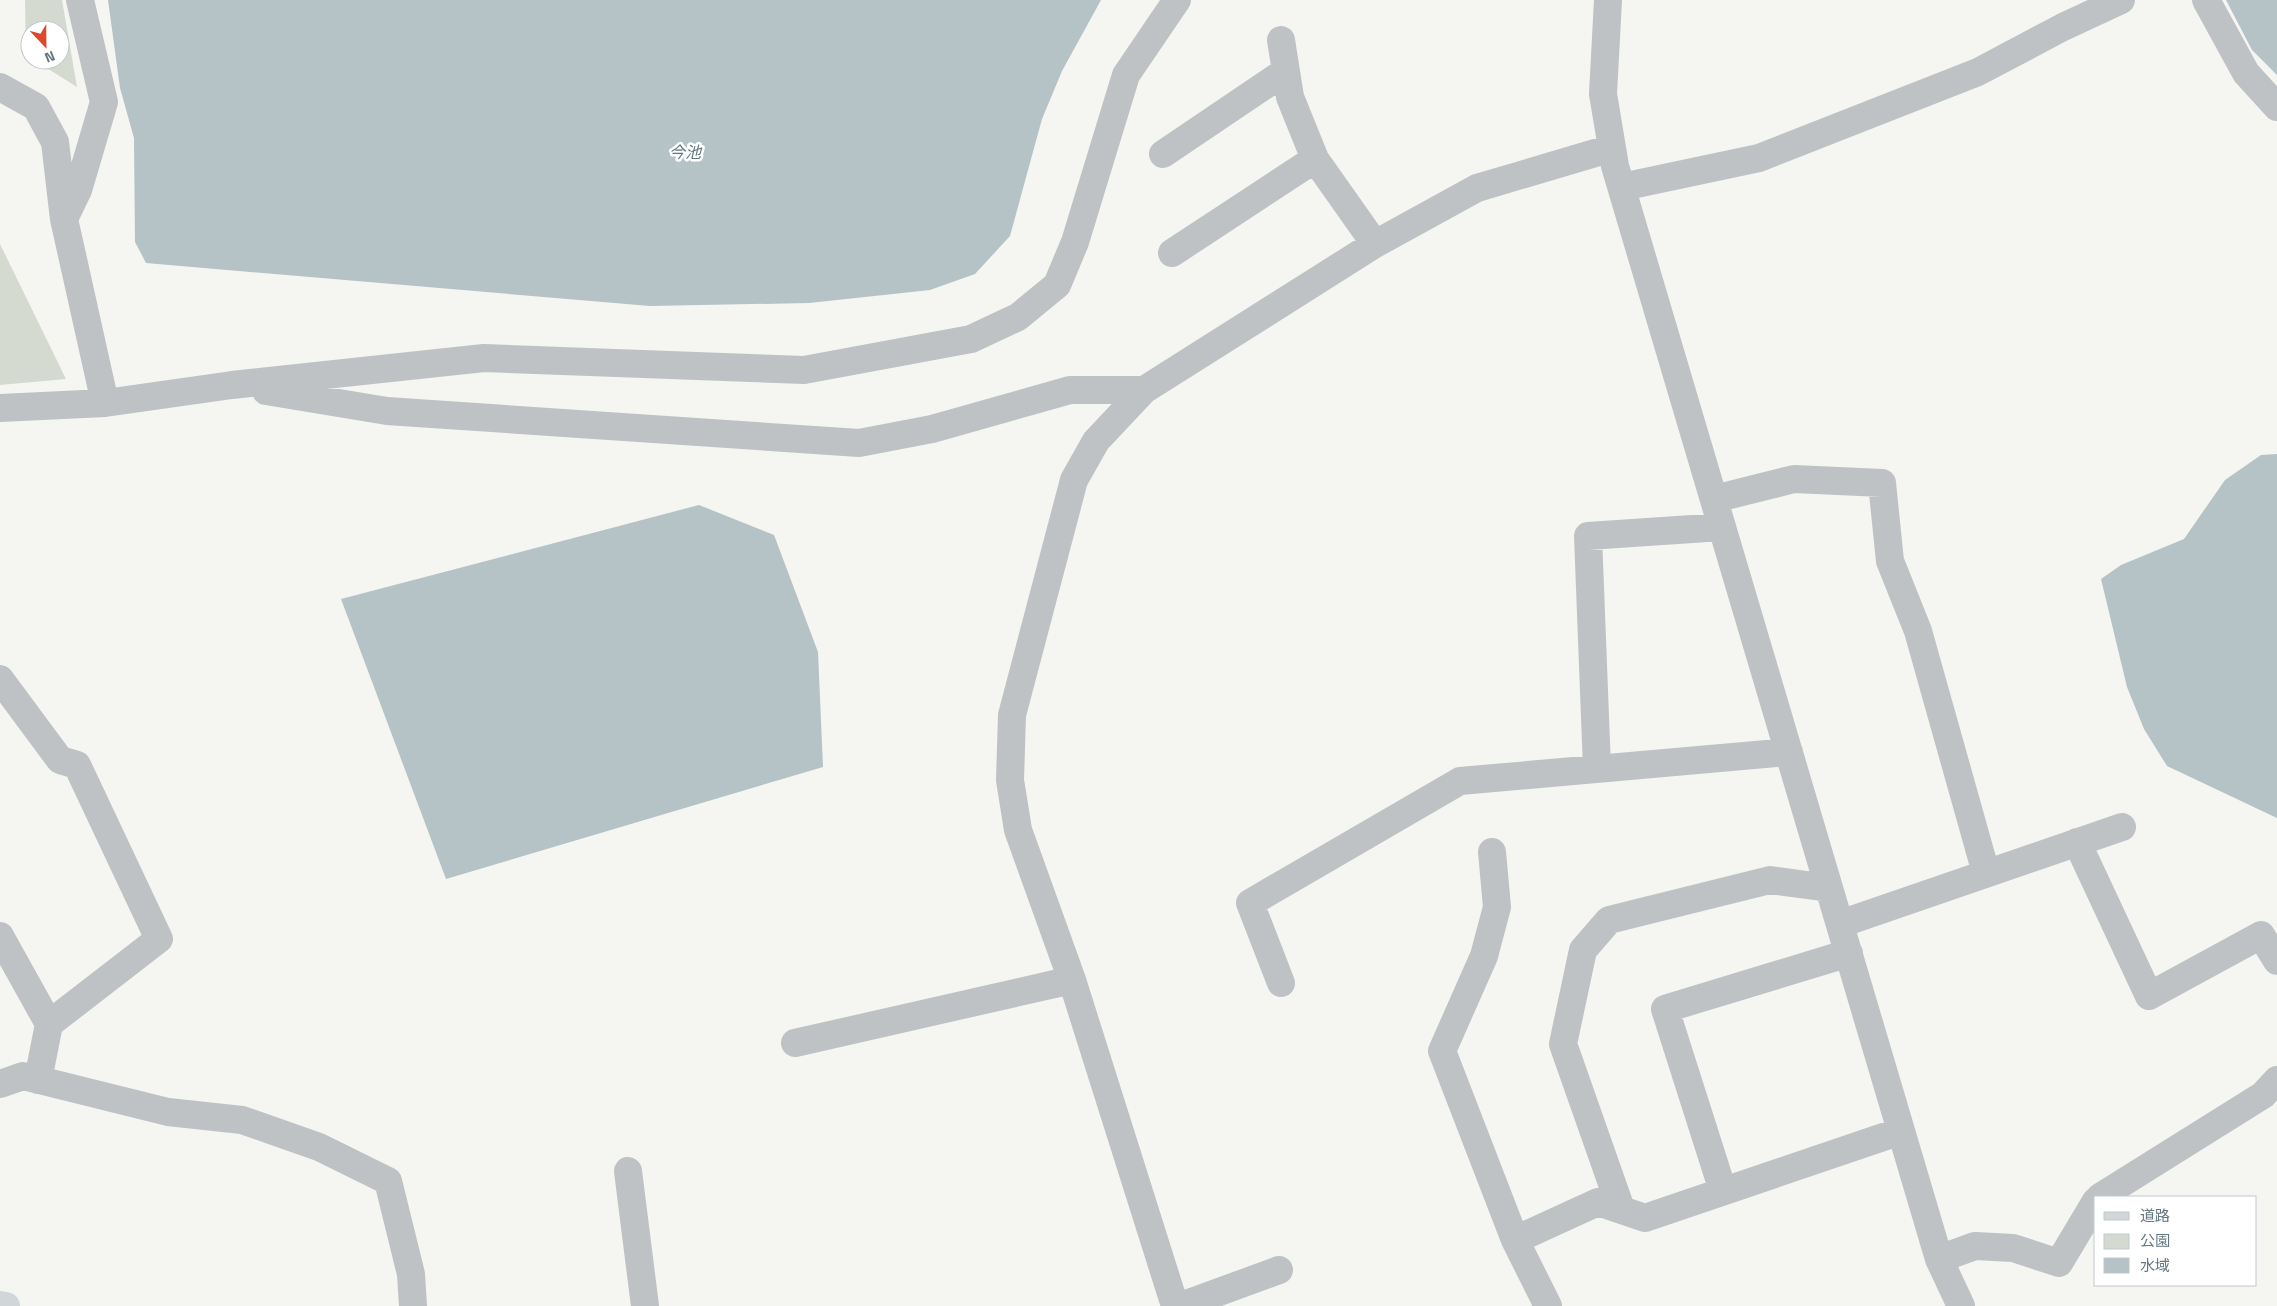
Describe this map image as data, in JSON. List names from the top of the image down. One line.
{"water":["今池"],"legend":["道路","公園","水域"],"north":"bottom"}
